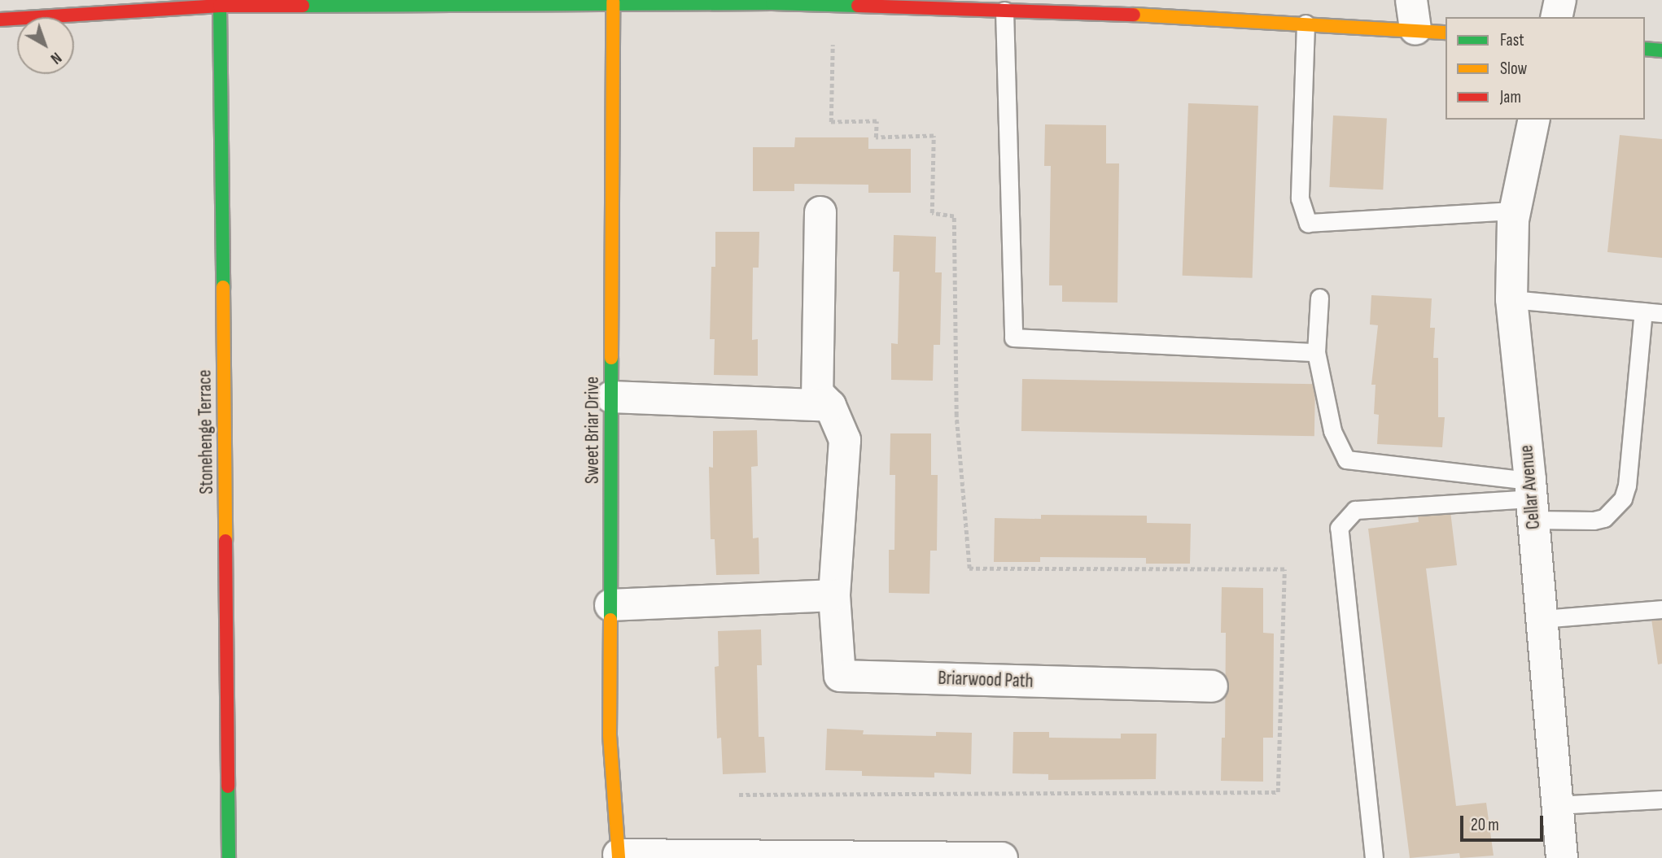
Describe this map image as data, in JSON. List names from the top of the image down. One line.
{"streets":{"street":["Sweet Briar Drive","Stonehenge Terrace","Cellar Avenue","Briarwood Path"]},"legend":["Fast","Slow","Jam"],"scale_bar":"20 m","north":"bottom right"}
